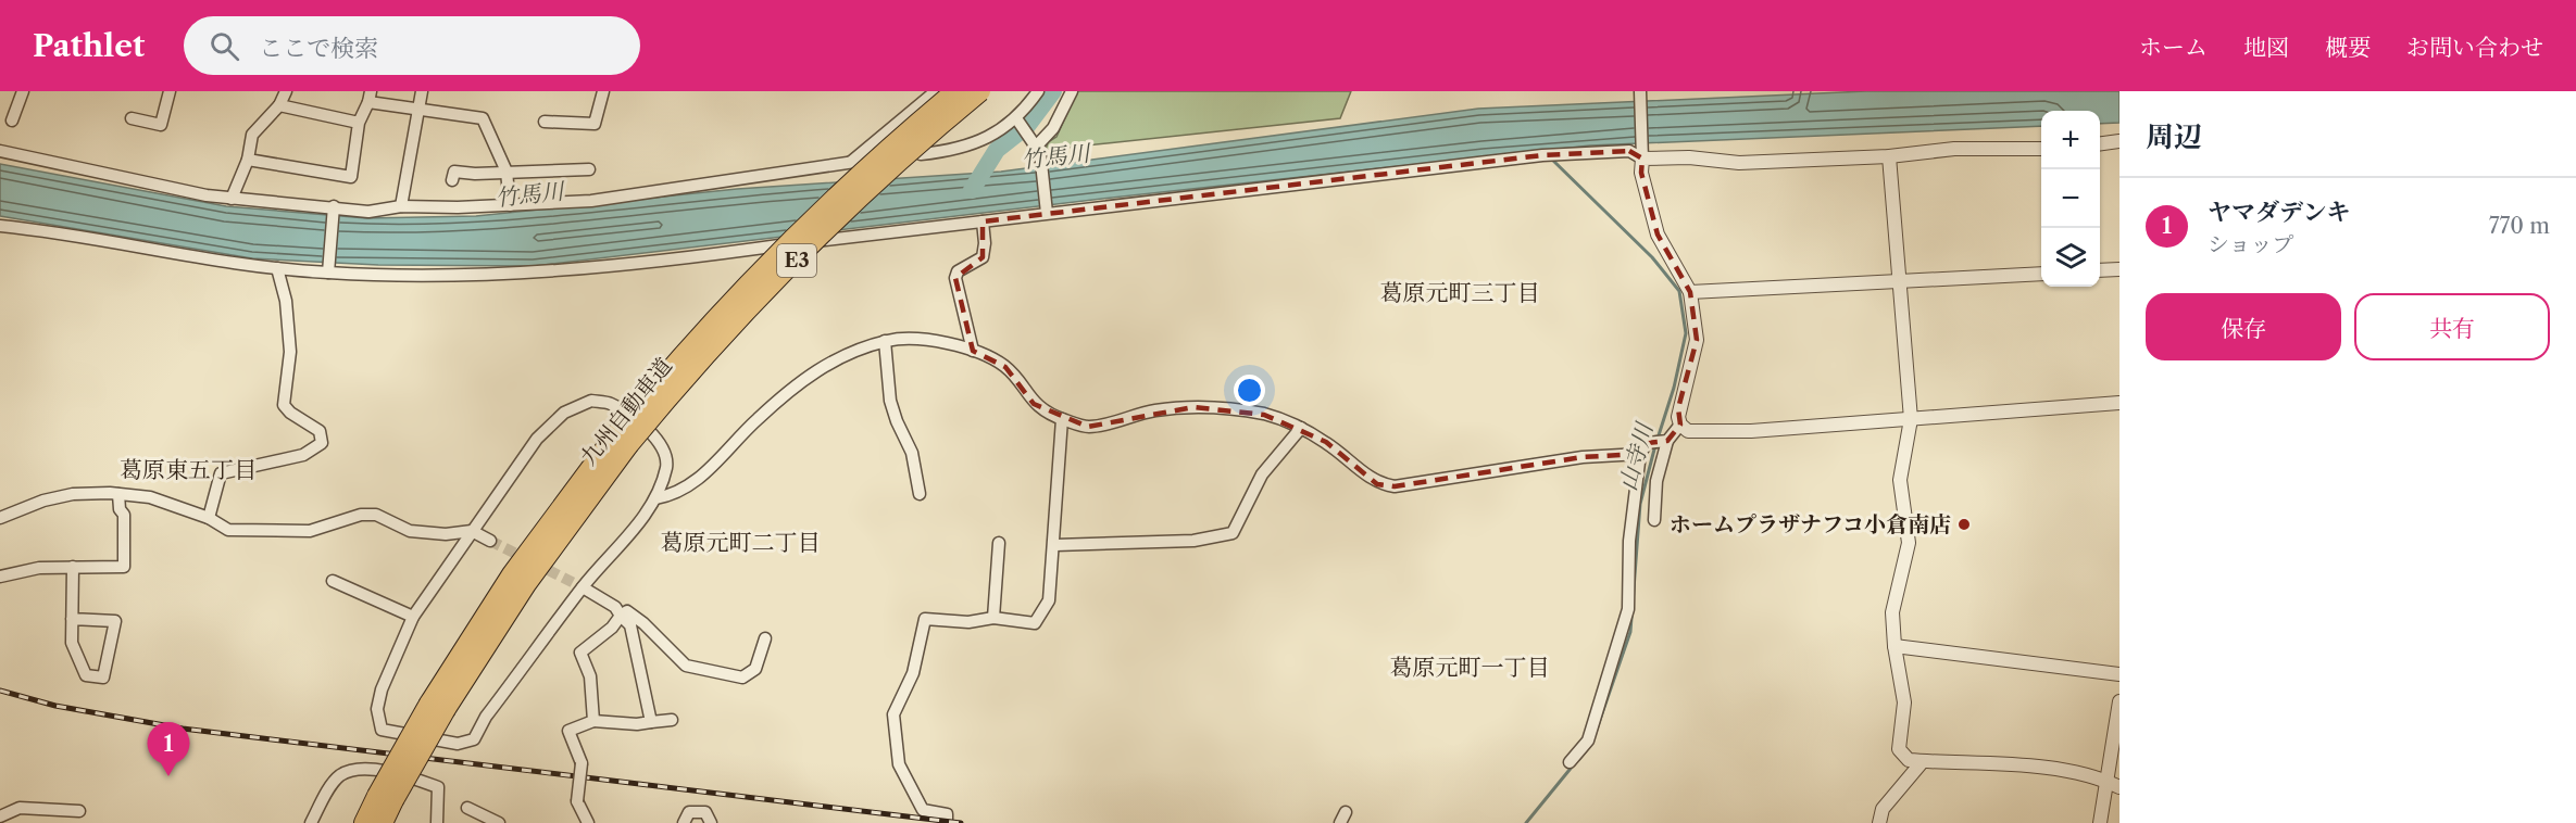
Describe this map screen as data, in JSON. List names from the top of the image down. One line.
{"streets":{"highway":["E3","九州自動車道"]},"districts":["葛原元町三丁目","葛原東五丁目","葛原元町二丁目","葛原元町一丁目"],"water":["竹馬川","山寺川"],"places":["ホームプラザナフコ小倉南店"],"page":{"header":"Pathlet","search":"ここで検索","nav":["ホーム","地図","概要","お問い合わせ"],"heading":"周辺","map_buttons":["+","−"],"list":[{"mark":"1","name":"ヤマダデンキ","note":"ショップ","value":"770 m"}],"buttons":["保存","共有"],"pins":"1"}}
